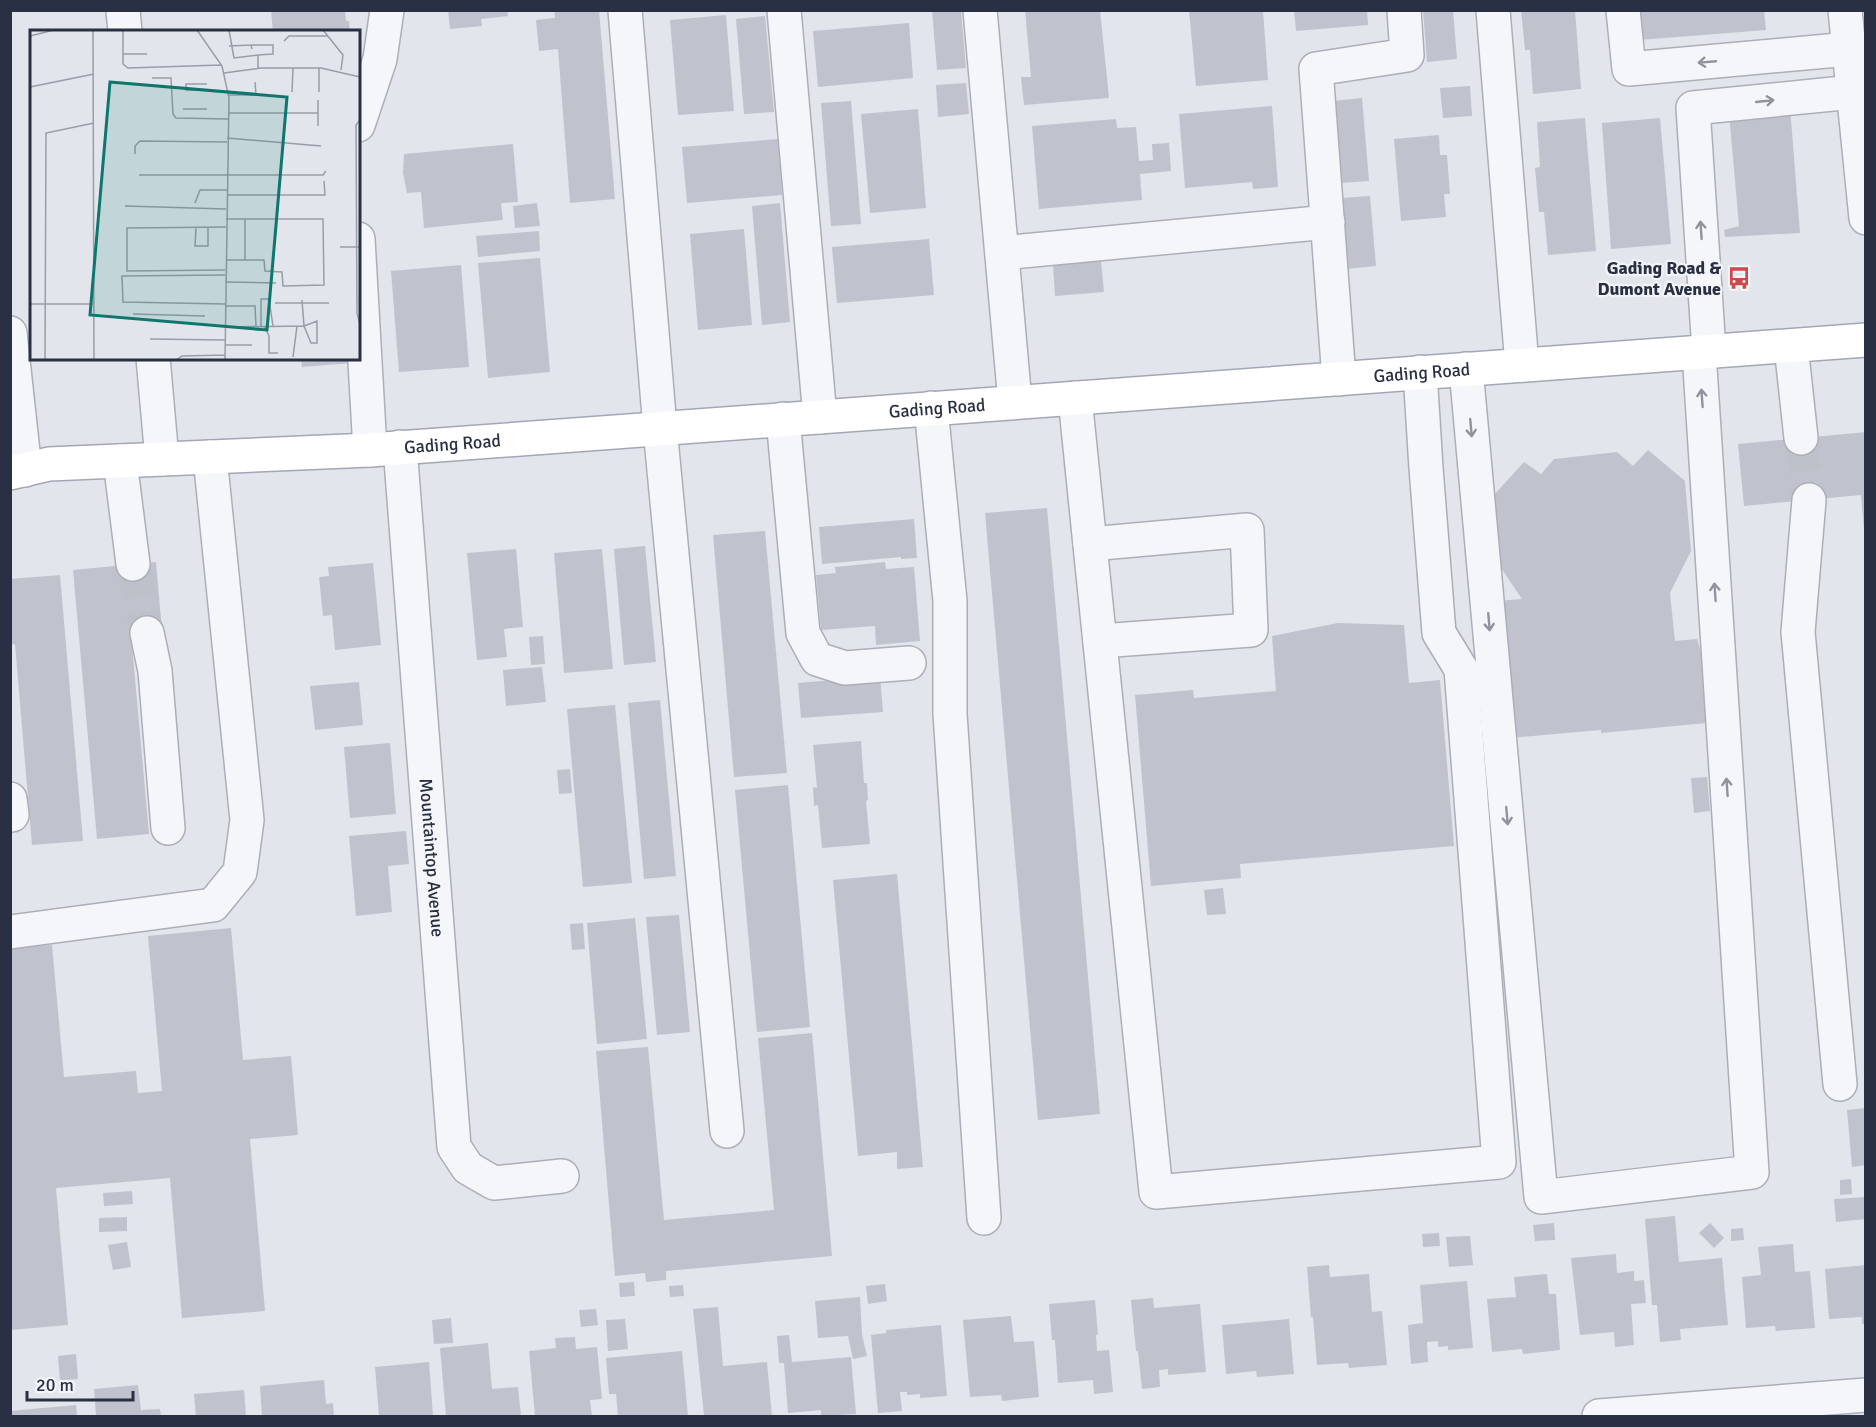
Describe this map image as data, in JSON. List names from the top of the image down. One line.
{"streets":{"main road":["Gading Road"],"street":["Mountaintop Avenue"]},"crossings":[["Gading Road","Mountaintop Avenue"]],"places":{"bus stop":["Gading Road & Dumont Avenue"]},"scale_bar":"20 m"}
